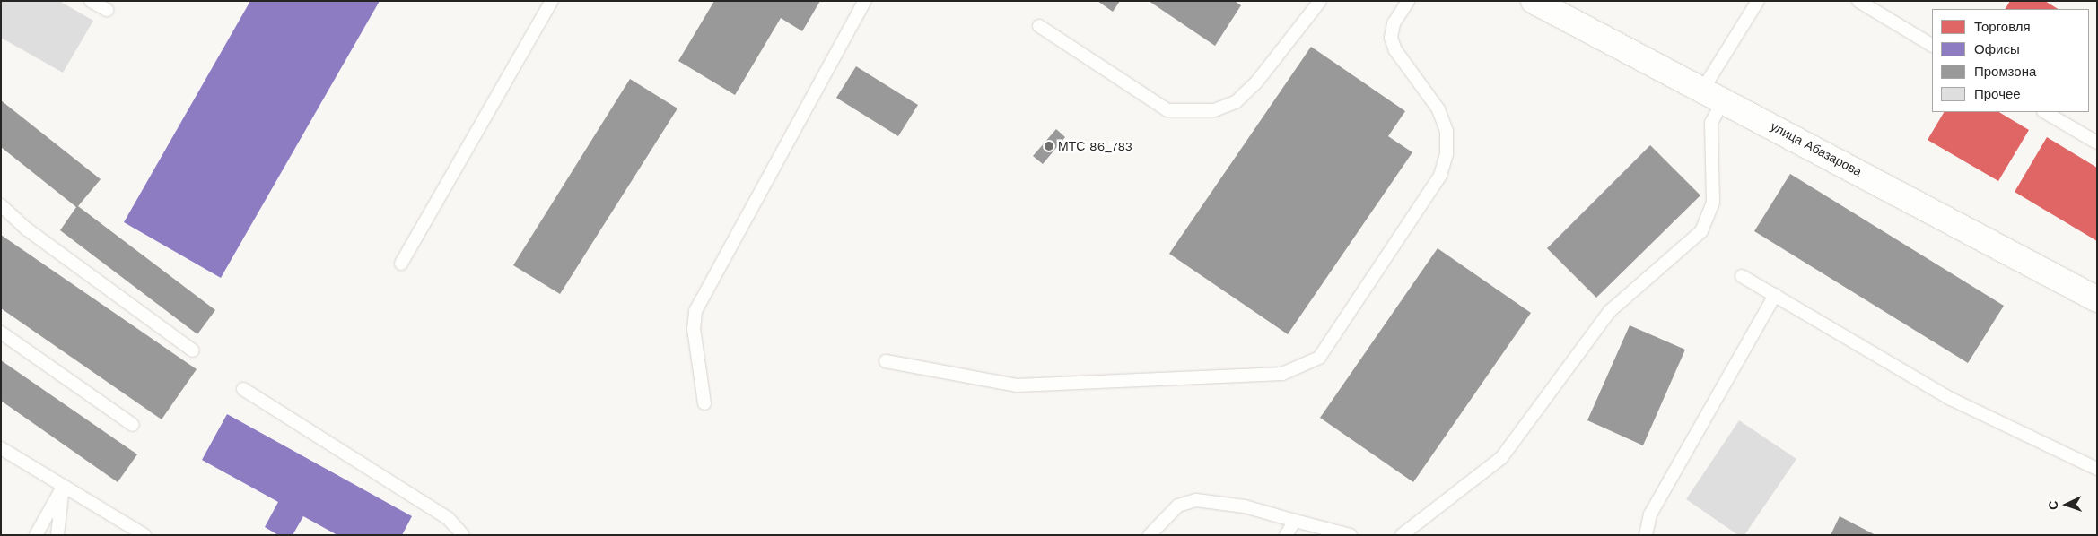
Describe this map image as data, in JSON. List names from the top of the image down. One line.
{"streets":{"street":["улица Абазарова"]},"places":["МТС 86_783"],"legend":["Торговля","Офисы","Промзона","Прочее"],"north":"left"}
